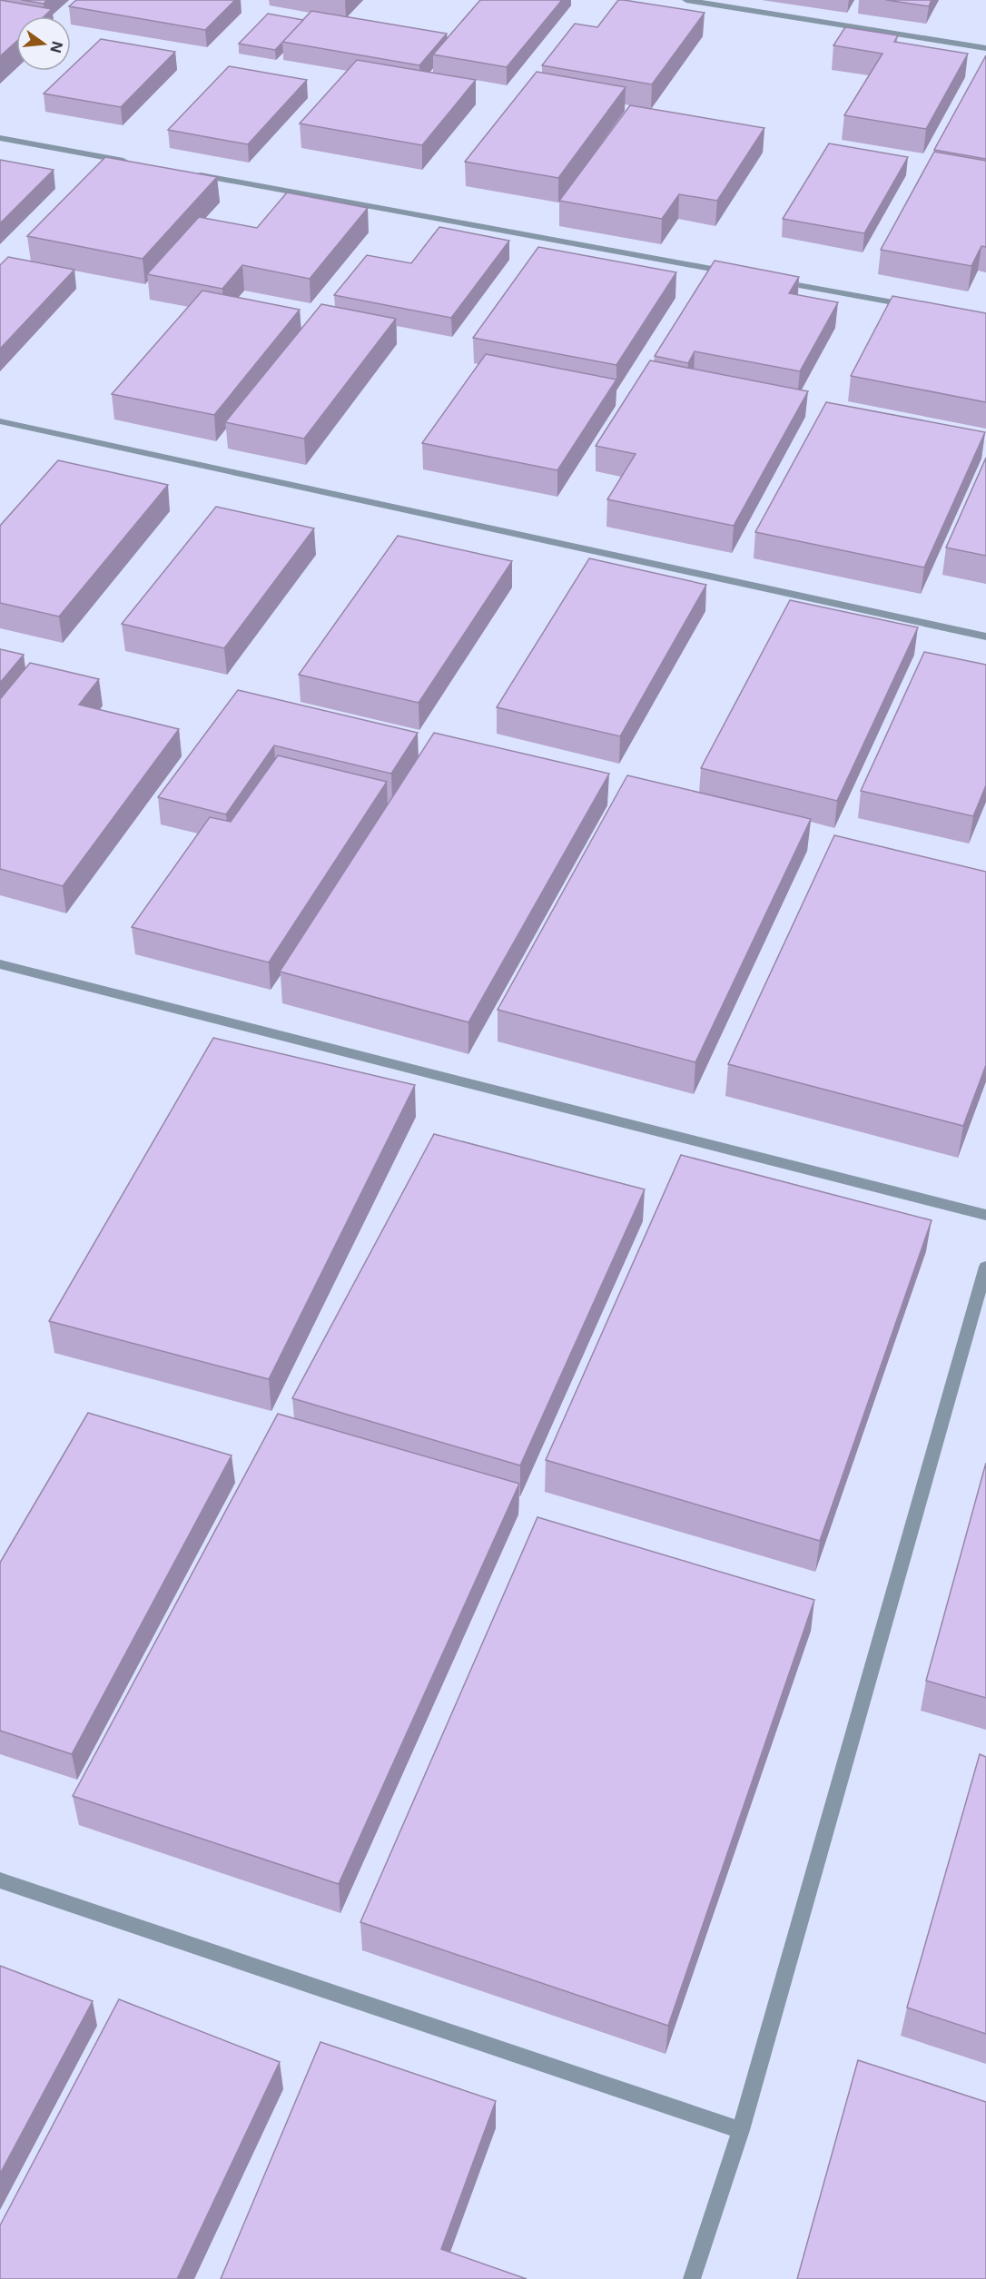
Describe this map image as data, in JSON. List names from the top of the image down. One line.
{"north":"right"}
